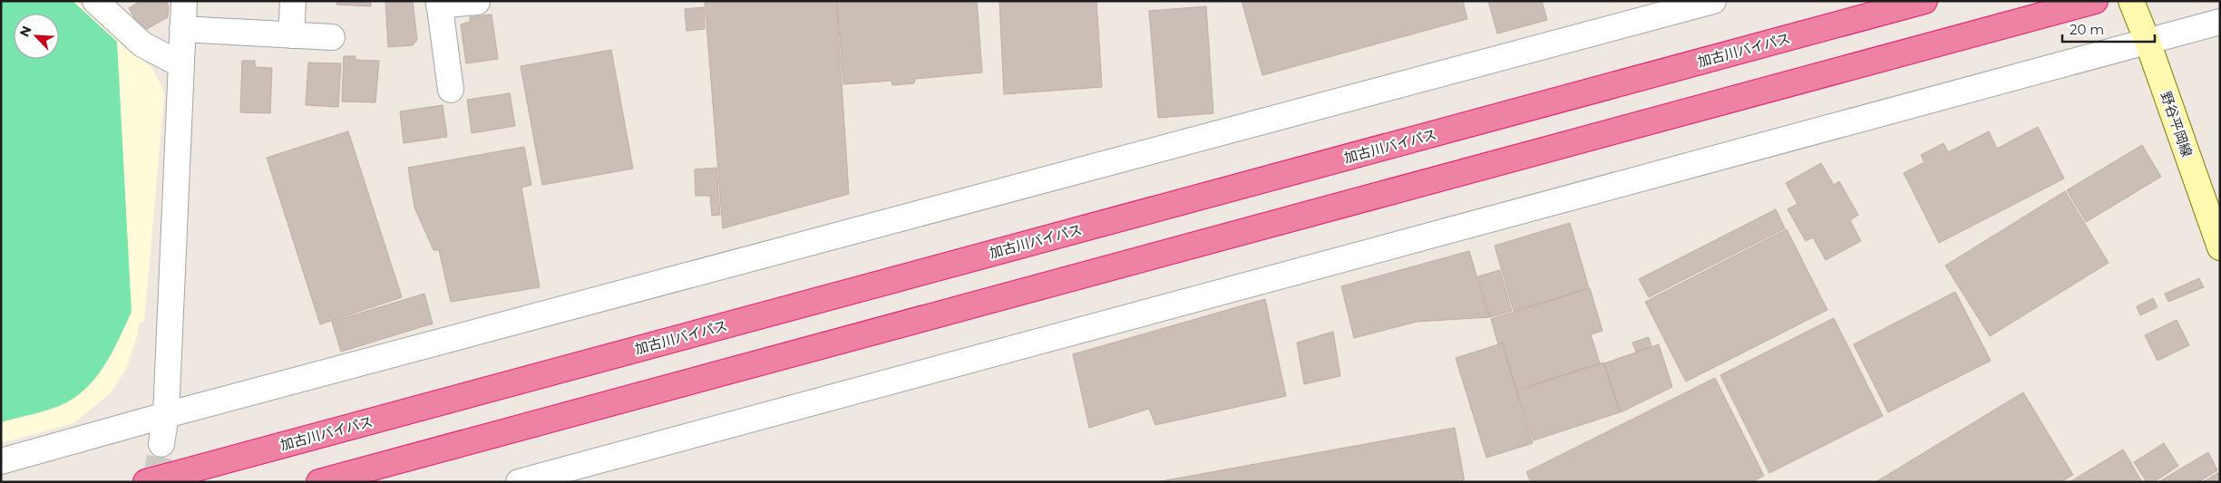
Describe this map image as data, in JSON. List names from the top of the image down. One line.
{"streets":{"highway":["加古川バイパス"],"main road":["野谷平岡線"]},"scale_bar":"20 m","north":"top left"}
